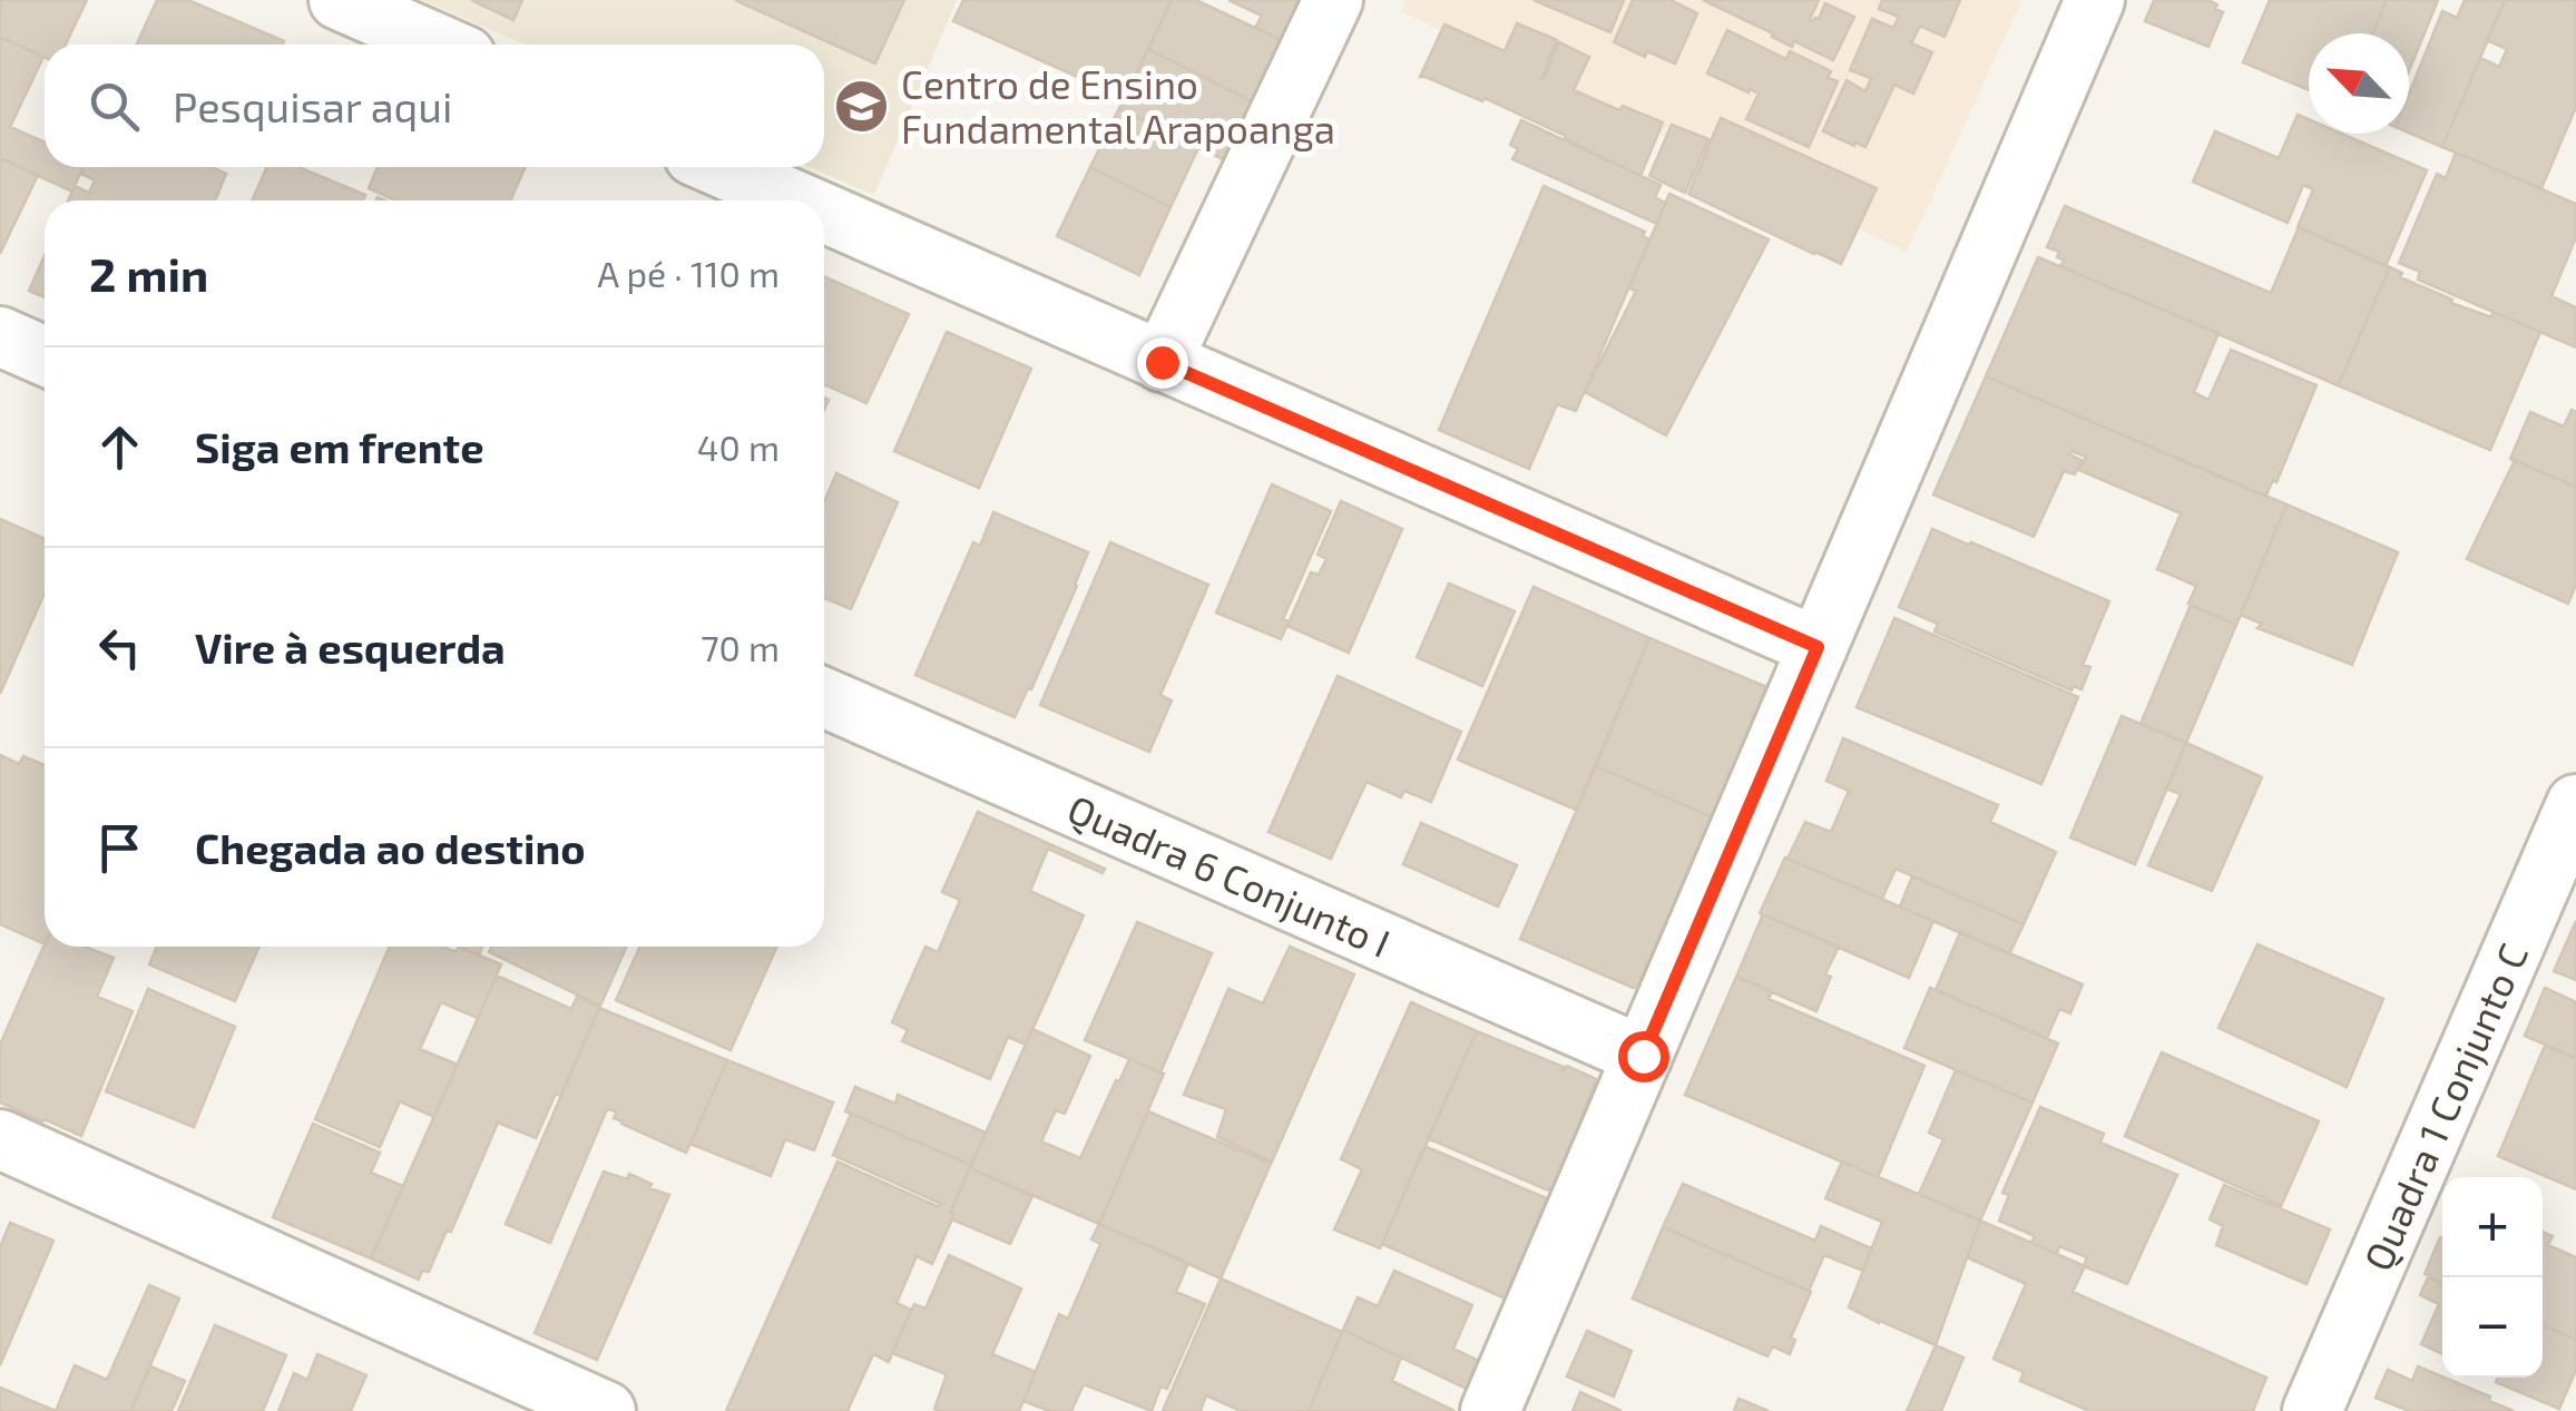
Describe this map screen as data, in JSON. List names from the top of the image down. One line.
{"streets":{"street":["Quadra 6 Conjunto I","Quadra 1 Conjunto C"]},"places":{"school or university":["Centro de Ensino Fundamental Arapoanga"]},"north":"top left","page":{"search":"Pesquisar aqui","heading":["2 min","A pé · 110 m"],"list":[["Siga em frente","40 m"],["Vire à esquerda","70 m"],"Chegada ao destino"],"map_buttons":["+","−"]}}
